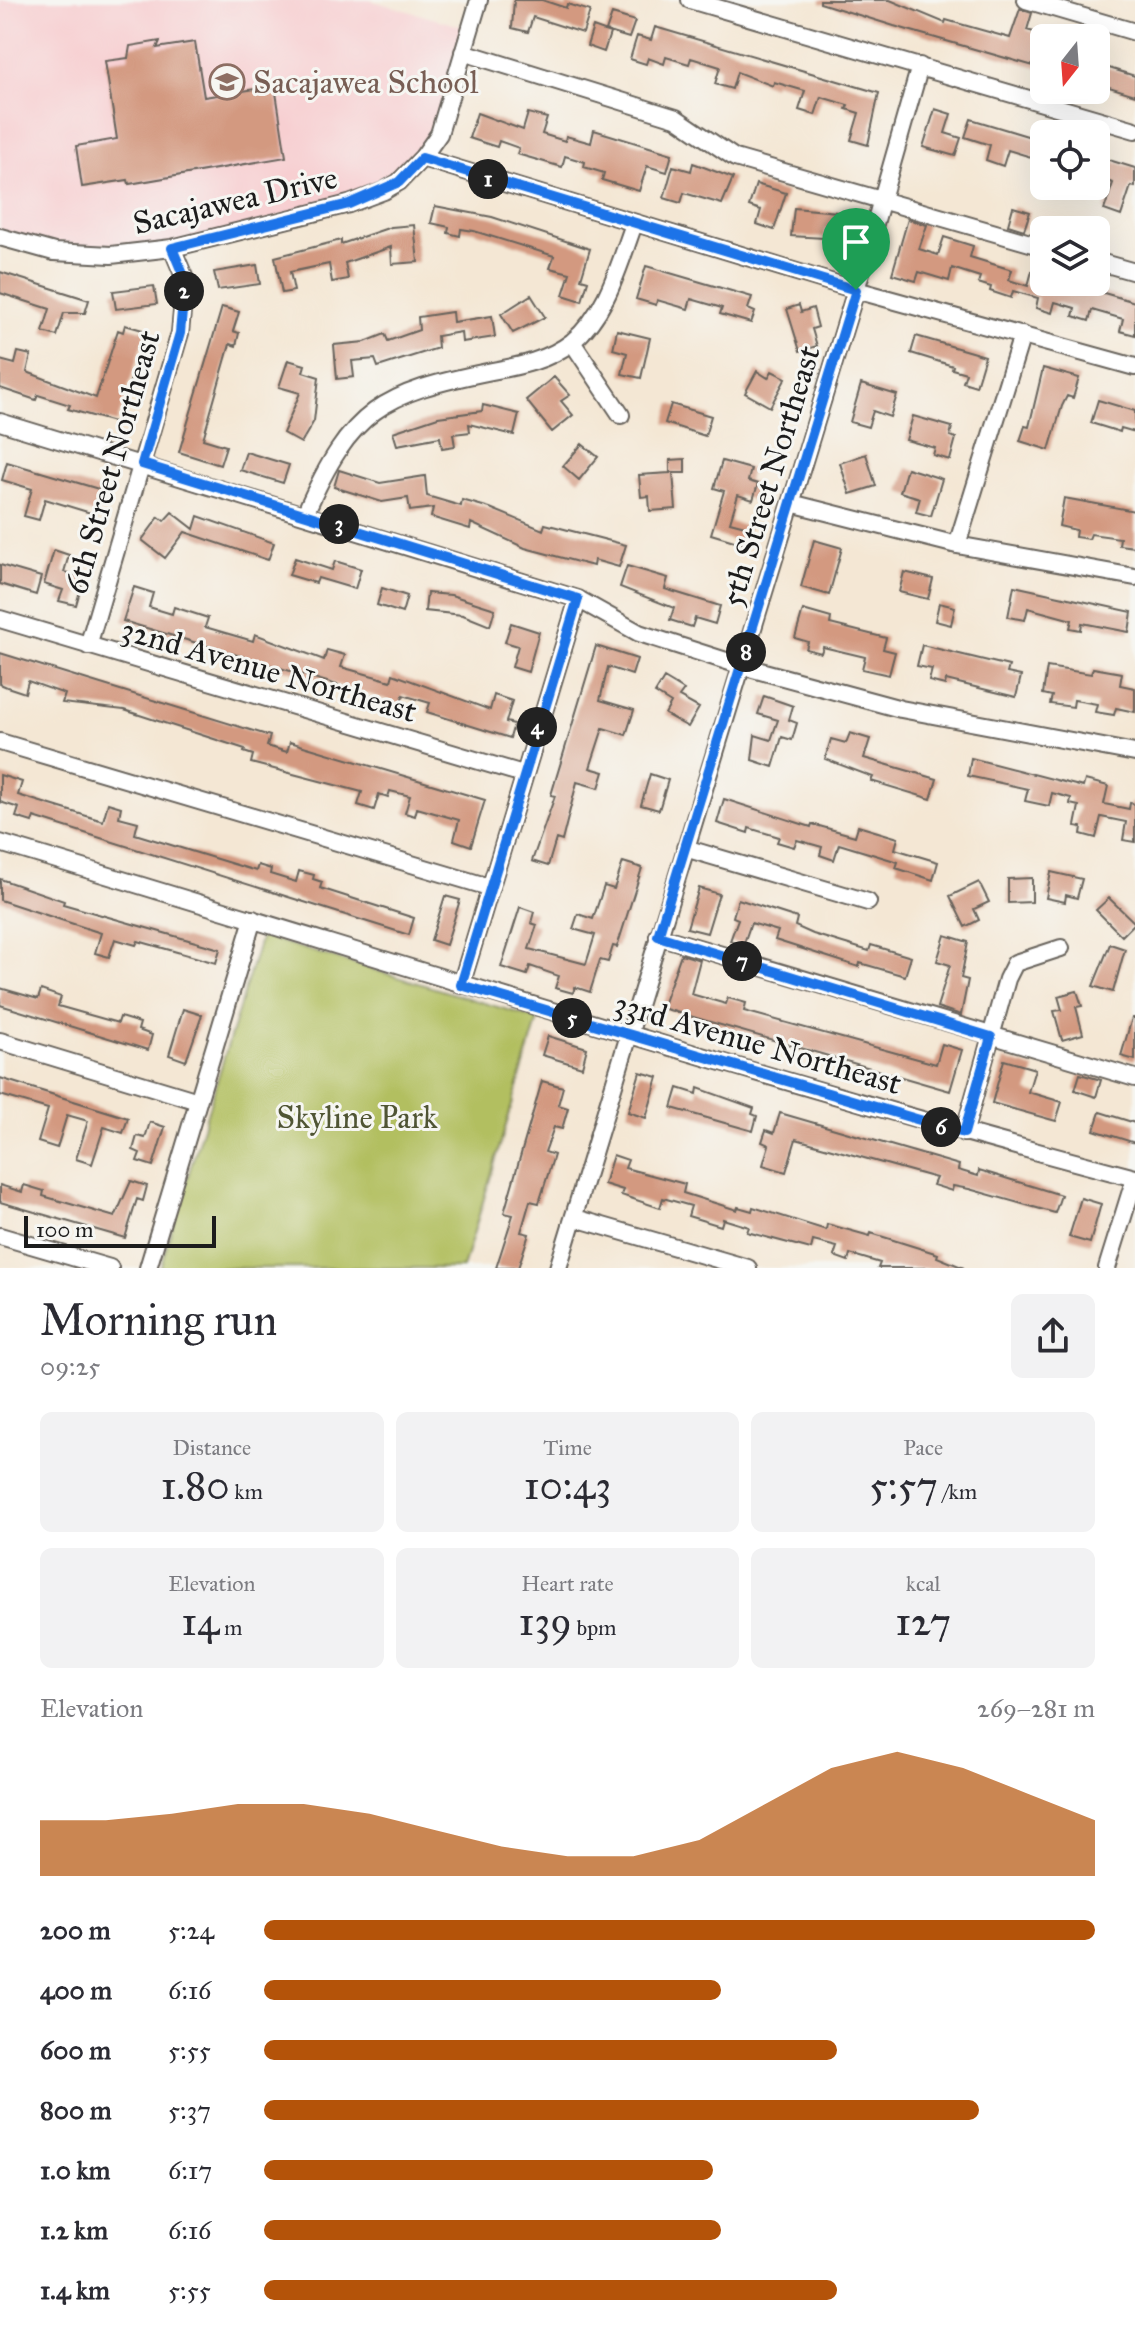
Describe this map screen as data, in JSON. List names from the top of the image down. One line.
{"streets":{"street":["Sacajawea Drive","6th Street Northeast","5th Street Northeast","32nd Avenue Northeast","33rd Avenue Northeast"]},"crossings":[["Sacajawea Drive","6th Street Northeast"],["6th Street Northeast","32nd Avenue Northeast"],["5th Street Northeast","33rd Avenue Northeast"]],"parks":["Skyline Park"],"places":{"school or university":["Sacajawea School"]},"scale_bar":"100 m","north":"bottom","page":{"pins":["1","2","3","8","4","7","5","6"],"scale":"100 m","heading":["Morning run","09:25"],"stats":[["Distance","1.80 km"],["Time","10:43"],["Pace","5:57 /km"],["Elevation","14 m"],["Heart rate","139 bpm"],["kcal","127"]],"chart":["Elevation","269–281 m"],"list":[{"name":"200 m","note":"5:24"},{"name":"400 m","note":"6:16"},{"name":"600 m","note":"5:55"},{"name":"800 m","note":"5:37"},{"name":"1.0 km","note":"6:17"},{"name":"1.2 km","note":"6:16"},{"name":"1.4 km","note":"5:55"}]}}
